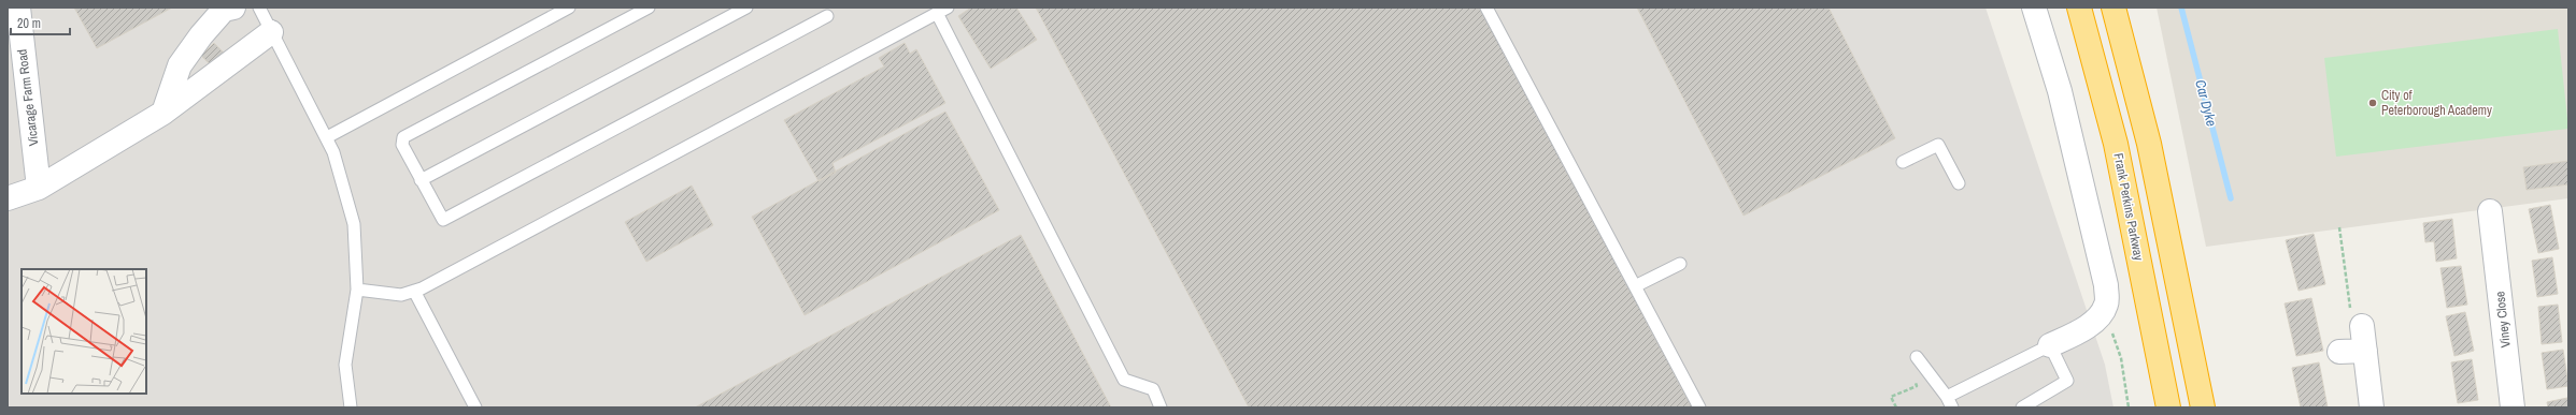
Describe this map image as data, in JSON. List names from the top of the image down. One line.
{"streets":{"highway":["Frank Perkins Parkway"],"street":["Vicarage Farm Road","Viney Close"]},"water":["Car Dyke"],"places":["City of Peterborough Academy"],"scale_bar":"20 m"}
